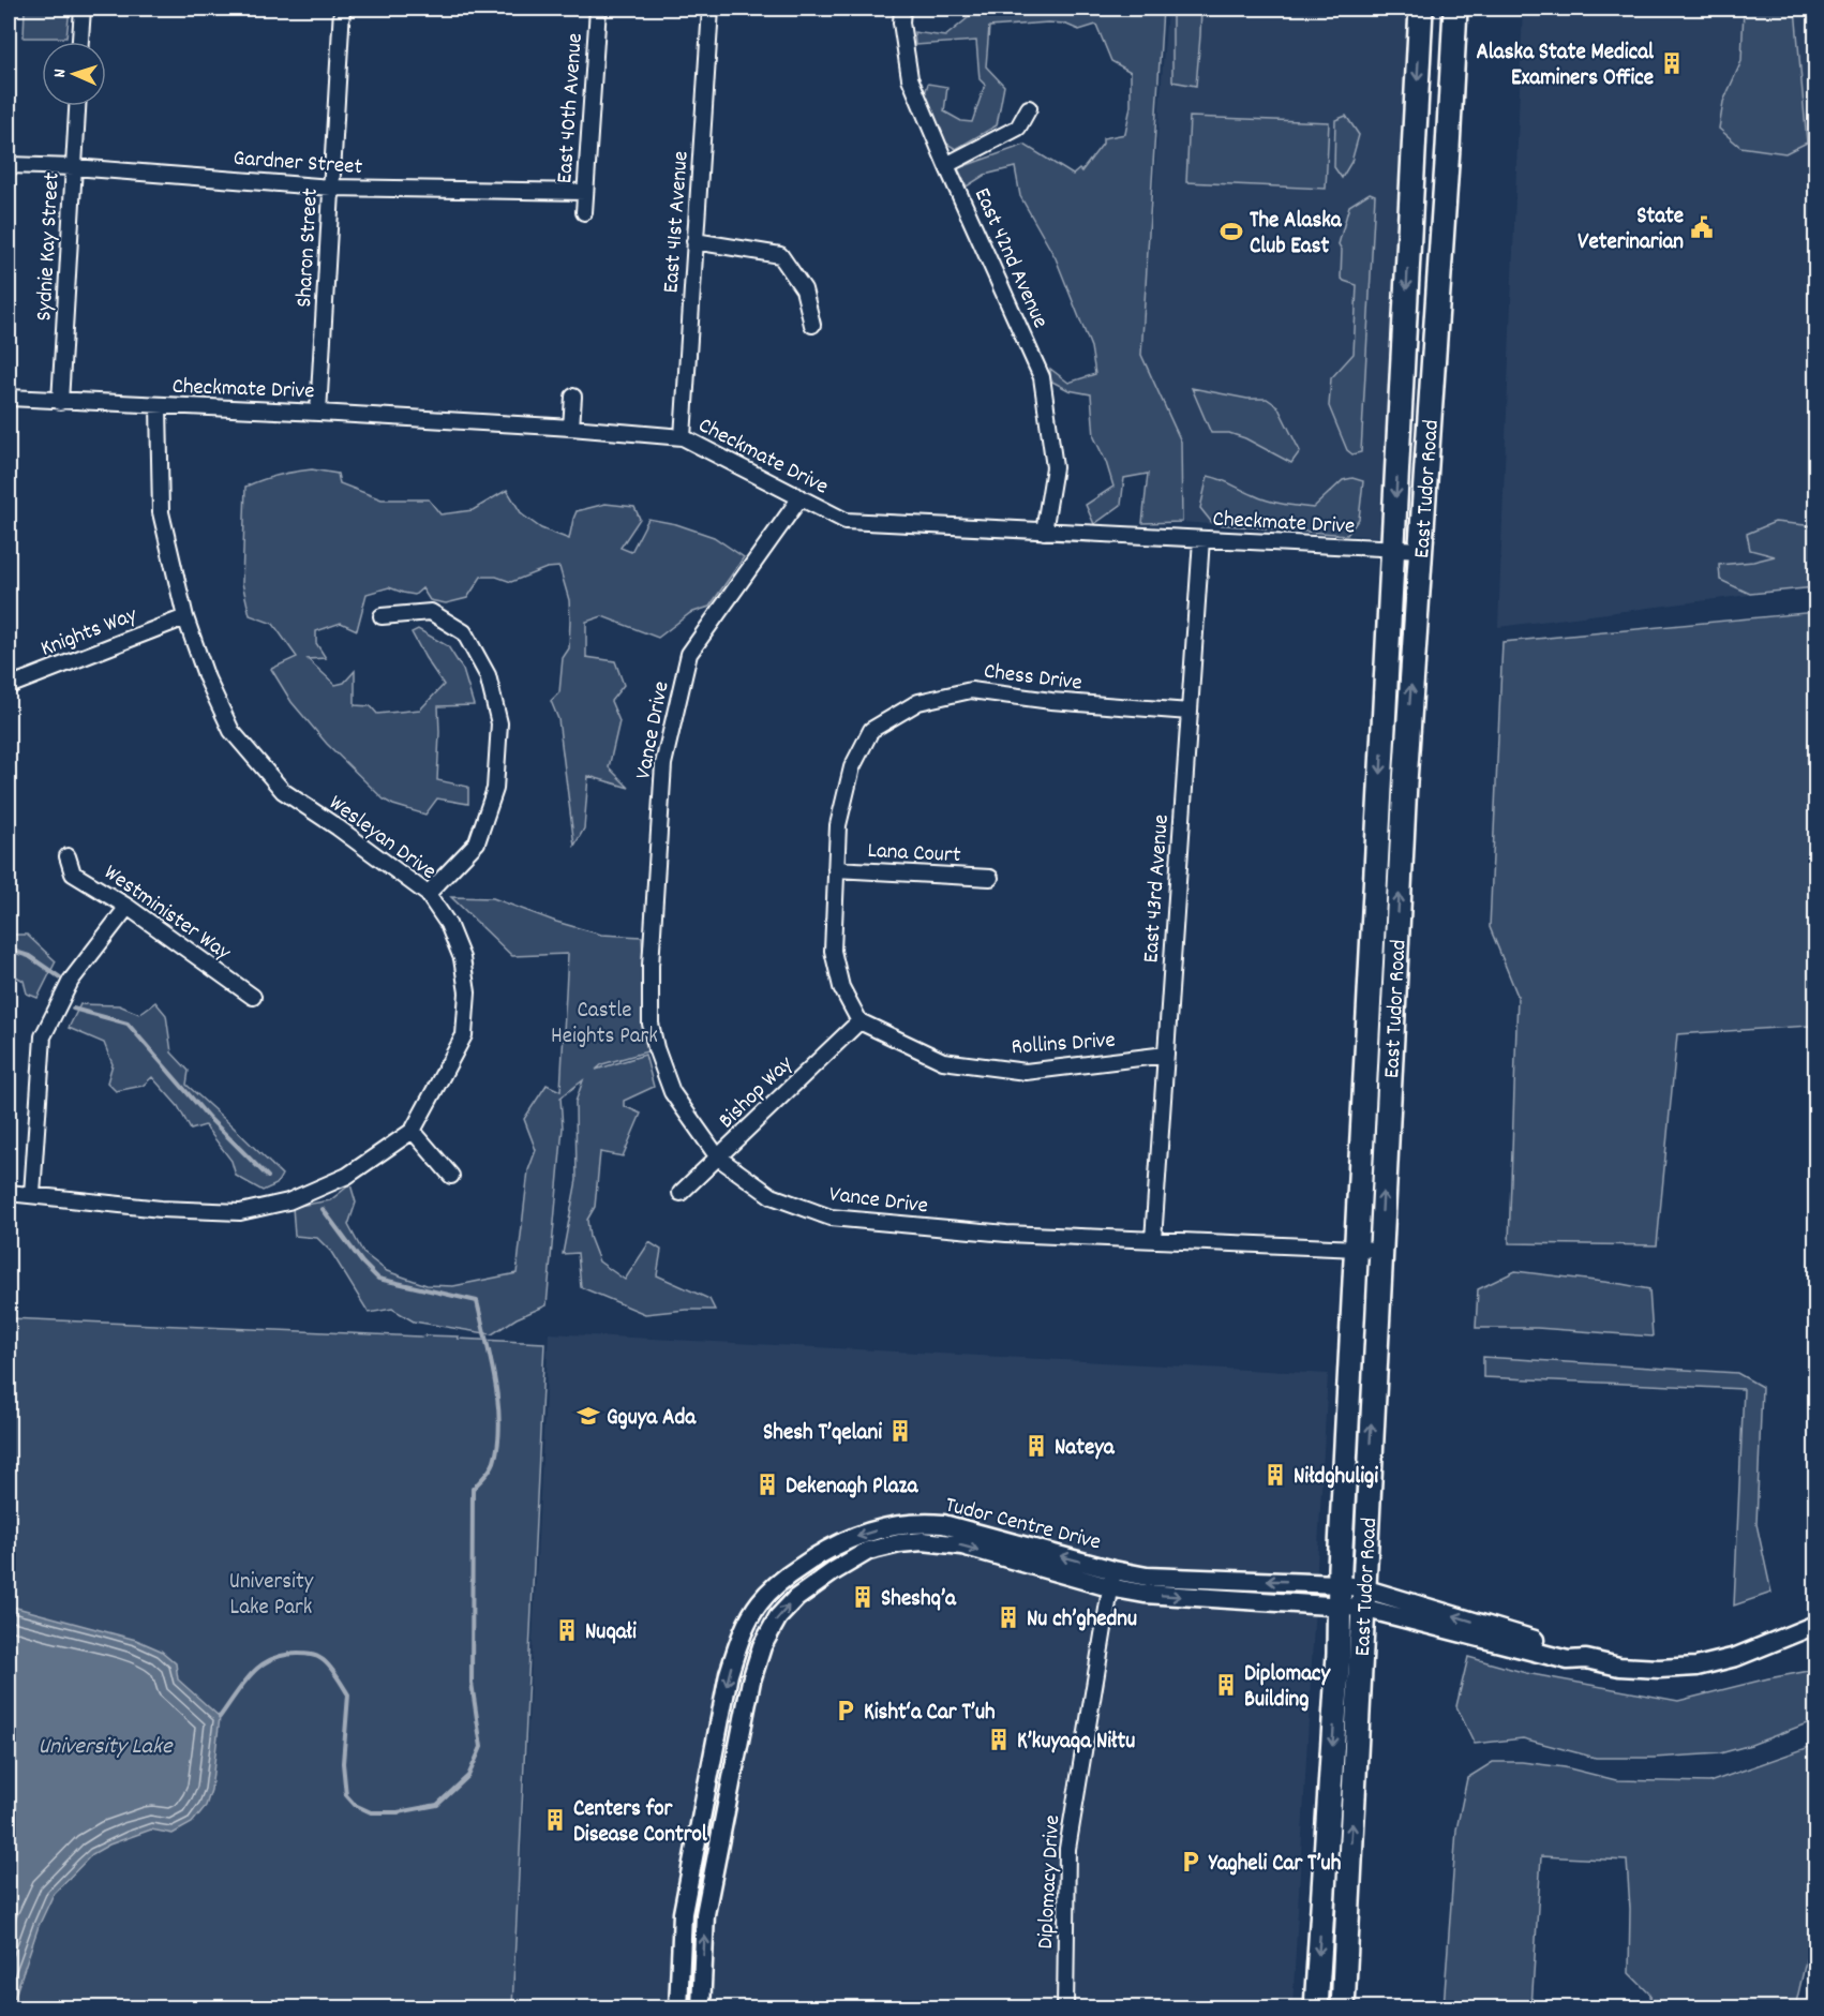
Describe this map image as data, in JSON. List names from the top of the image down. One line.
{"streets":{"main road":["East Tudor Road"],"street":["East 40th Avenue","Gardner Street","East 41st Avenue","Sydnie Kay Street","Sharon Street","East 42nd Avenue","Checkmate Drive","Knights Way","Chess Drive","Vance Drive","Wesleyan Drive","Lana Court","East 43rd Avenue","Westminister Way","Rollins Drive","Bishop Way","Tudor Centre Drive","Diplomacy Drive"]},"crossings":[["East 40th Avenue","Gardner Street"],["Gardner Street","Sydnie Kay Street"],["Gardner Street","Sharon Street"],["East 41st Avenue","Checkmate Drive"],["Sydnie Kay Street","Checkmate Drive"],["Sharon Street","Checkmate Drive"],["East 42nd Avenue","Checkmate Drive"],["Checkmate Drive","East Tudor Road"],["Checkmate Drive","Vance Drive"],["Checkmate Drive","Wesleyan Drive"],["Checkmate Drive","East 43rd Avenue"],["East Tudor Road","Vance Drive"],["East Tudor Road","Tudor Centre Drive"],["Knights Way","Wesleyan Drive"],["Chess Drive","Lana Court"],["Chess Drive","East 43rd Avenue"],["Vance Drive","East 43rd Avenue"],["Vance Drive","Bishop Way"],["East 43rd Avenue","Rollins Drive"],["Rollins Drive","Bishop Way"],["Tudor Centre Drive","Diplomacy Drive"]],"water":["University Lake"],"parks":["Castle Heights Park","University Lake Park"],"places":{"building":["Alaska State Medical Examiners Office","Shesh T’qelani","Nateya","Niłdghuligi","Dekenagh Plaza","Sheshq’a","Nu ch’ghednu","Nuqałi","Diplomacy Building","K’kuyaqa Niłtu","Centers for Disease Control"],"public building":["State Veterinarian"],"sports":["The Alaska Club East"],"school or university":["Gguya Ada"],"parking":["Kisht‘a Car T’uh","Yagheli Car T’uh"]},"north":"left"}
